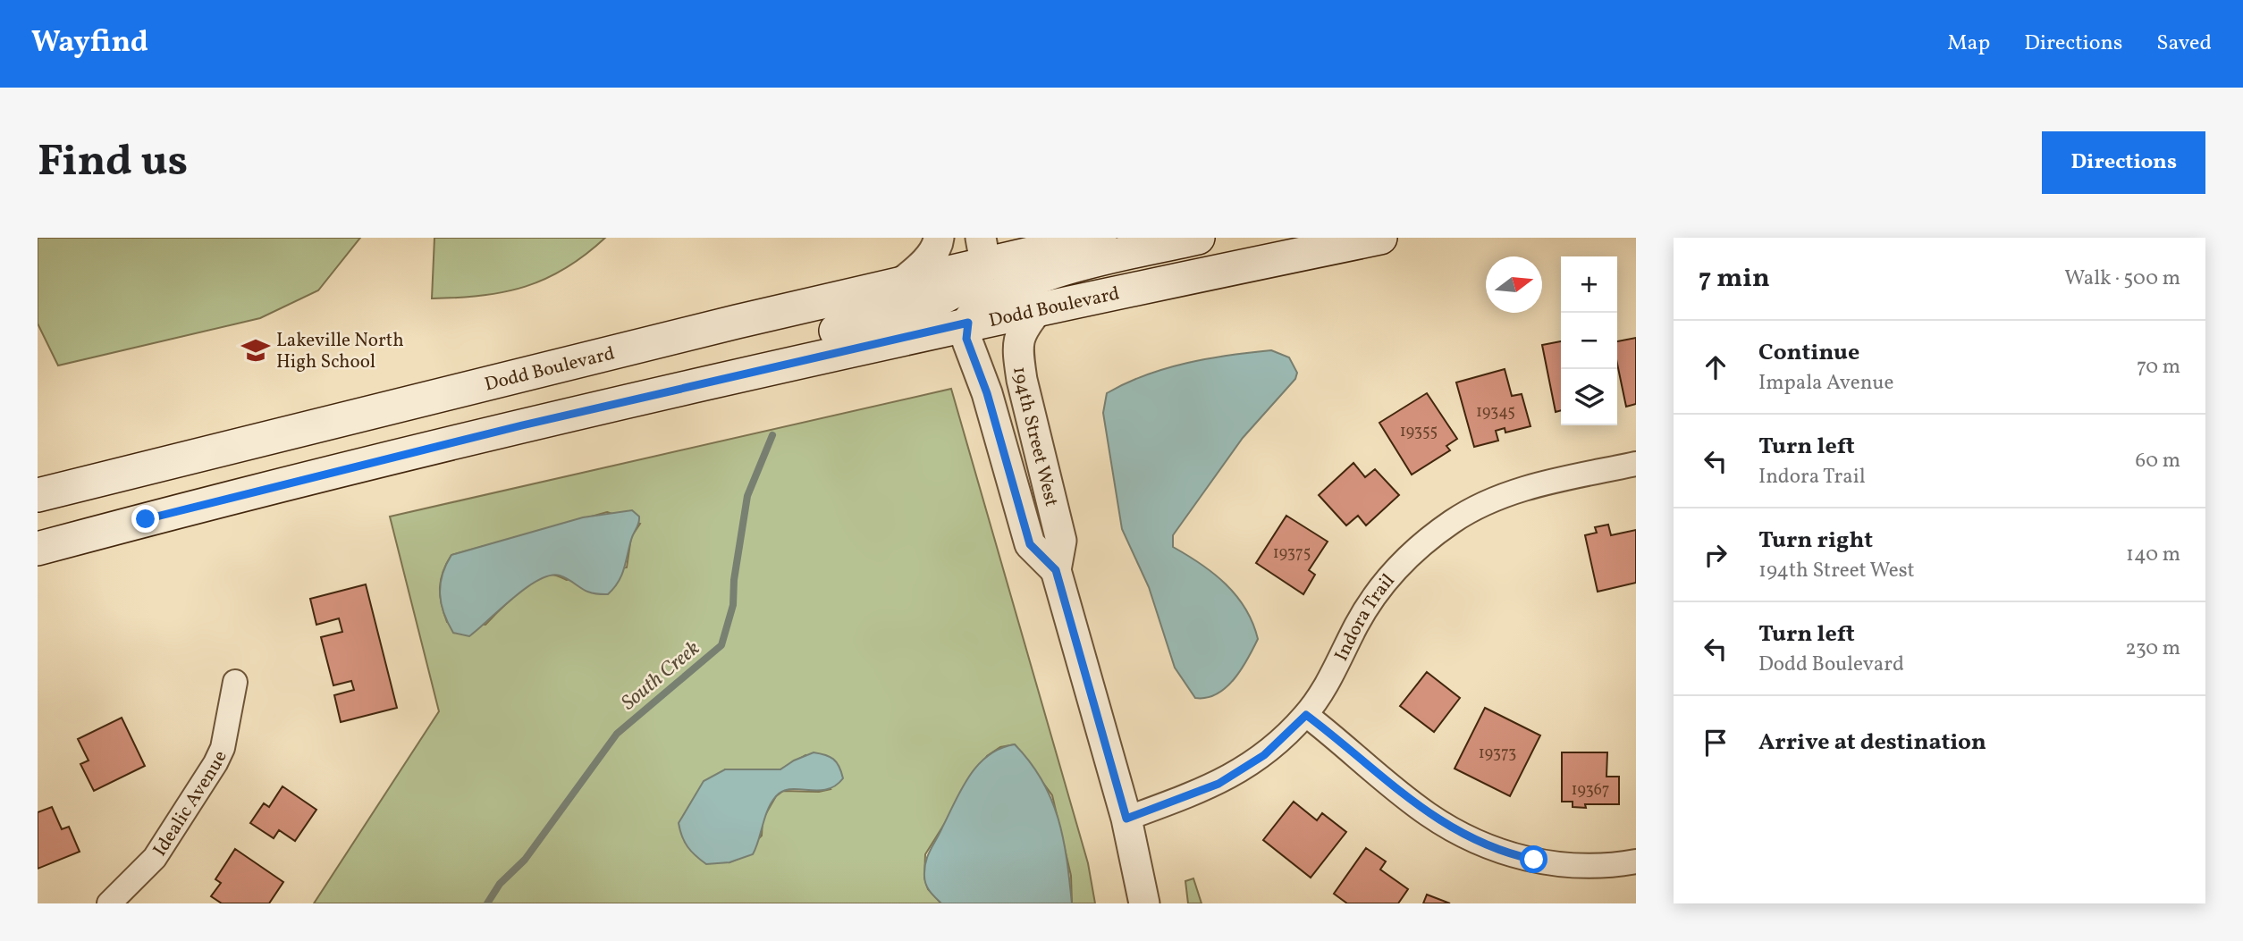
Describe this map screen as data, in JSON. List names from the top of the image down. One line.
{"streets":{"main road":["Dodd Boulevard"],"street":["194th Street West","Indora Trail","Idealic Avenue"]},"crossings":[["Dodd Boulevard","194th Street West"],["194th Street West","Indora Trail"]],"water":["South Creek"],"places":{"school or university":["Lakeville North High School"]},"house_numbers":["19345","19355","19375","19373","19367"],"north":"right","page":{"header":"Wayfind","nav":["Map","Directions","Saved"],"buttons":"Directions","title":"Find us","heading":["7 min","Walk · 500 m"],"map_buttons":["+","−"],"list":[["Continue","Impala Avenue","70 m"],["Turn left","Indora Trail","60 m"],["Turn right","194th Street West","140 m"],["Turn left","Dodd Boulevard","230 m"],"Arrive at destination"]}}
